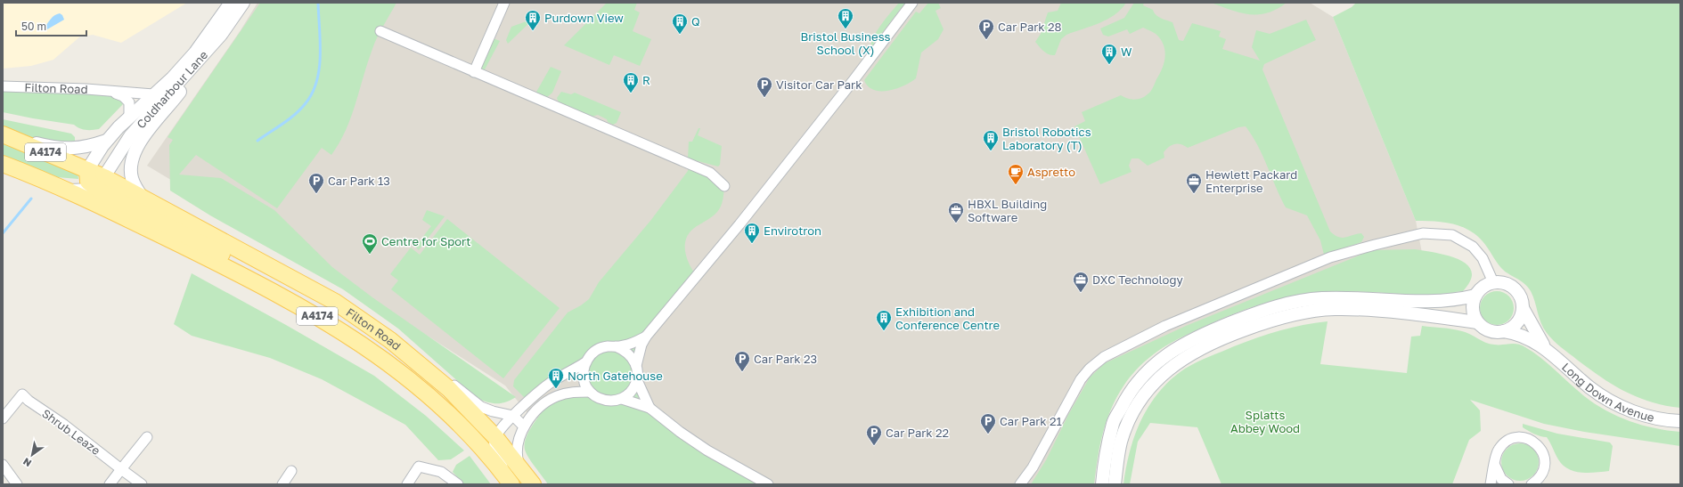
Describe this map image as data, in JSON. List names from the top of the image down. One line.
{"streets":{"main road":["Filton Road","A4174"],"street":["Coldharbour Lane","Long Down Avenue","Shrub Leaze"]},"crossings":[["Filton Road","Coldharbour Lane"],["Filton Road","A4174"],["Coldharbour Lane","A4174"]],"parks":["Splatts Abbey Wood"],"places":{"building":["Bristol Business School (X)","Purdown View","Q","W","R","Bristol Robotics Laboratory (T)","Envirotron","Exhibition and Conference Centre","North Gatehouse"],"parking":["Car Park 28","Visitor Car Park","Car Park 13","Car Park 23","Car Park 21","Car Park 22"],"cafe":["Aspretto"],"office":["Hewlett Packard Enterprise","HBXL Building Software","DXC Technology"],"sports":["Centre for Sport"]},"scale_bar":"50 m","north":"bottom left"}
